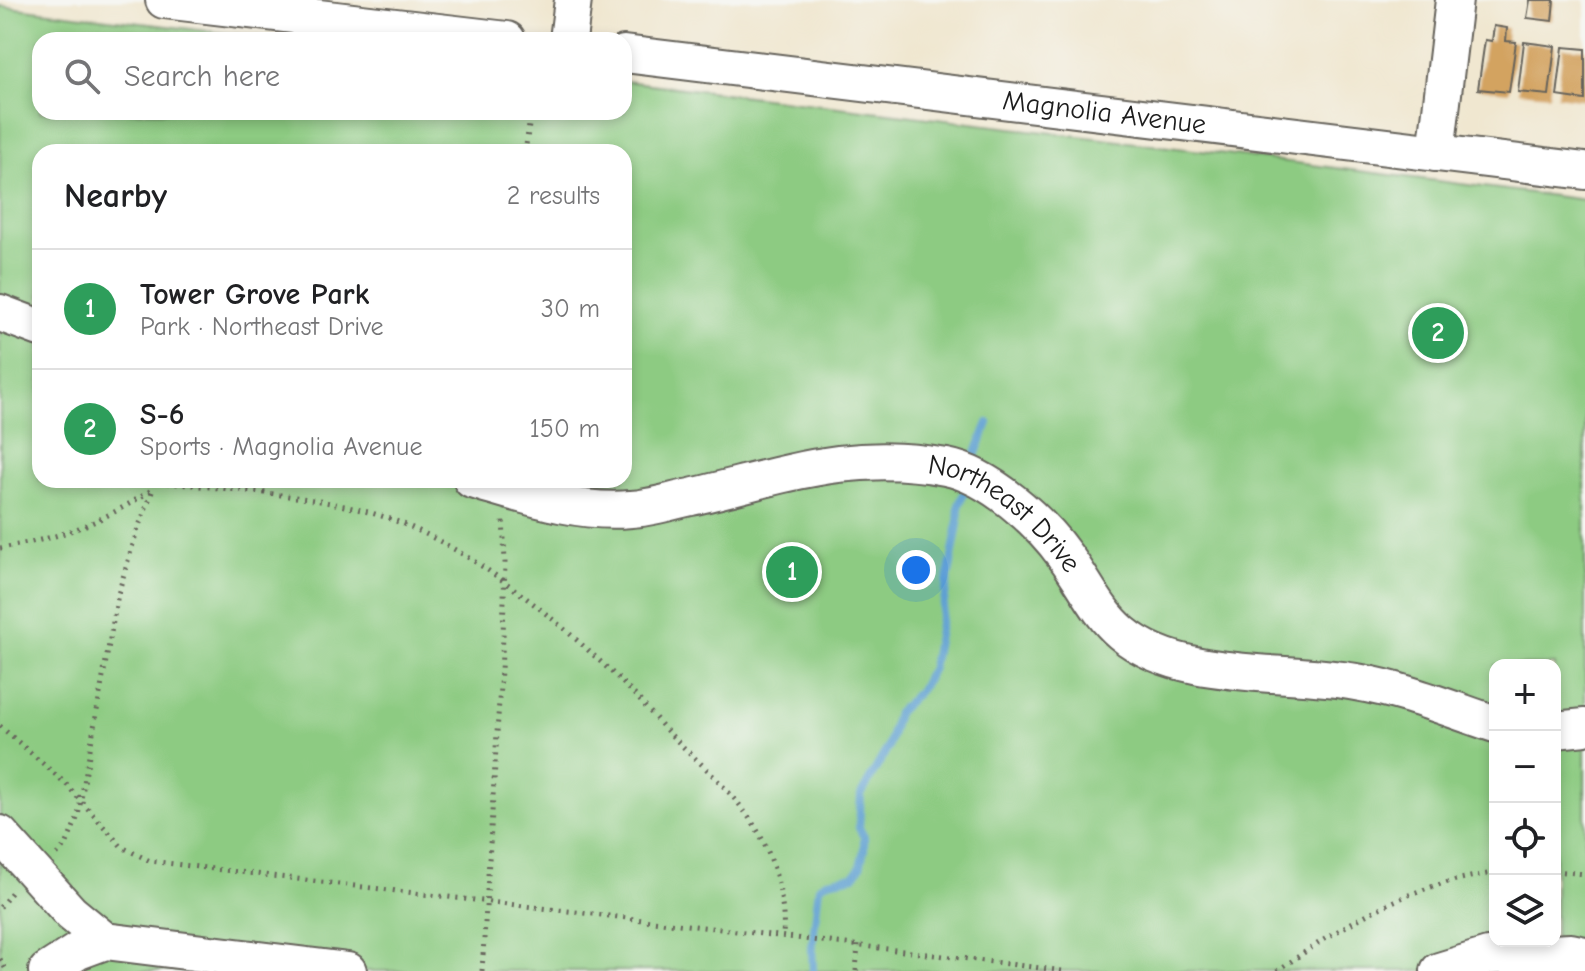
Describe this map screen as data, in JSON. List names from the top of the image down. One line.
{"streets":{"street":["Magnolia Avenue","Northeast Drive"]},"page":{"search":"Search here","heading":["Nearby","2 results"],"list":[{"mark":"1","name":"Tower Grove Park","note":"Park · Northeast Drive","value":"30 m"},{"mark":"2","name":"S-6","note":"Sports · Magnolia Avenue","value":"150 m"}],"pins":["2","1"],"map_buttons":["+","−"]}}
